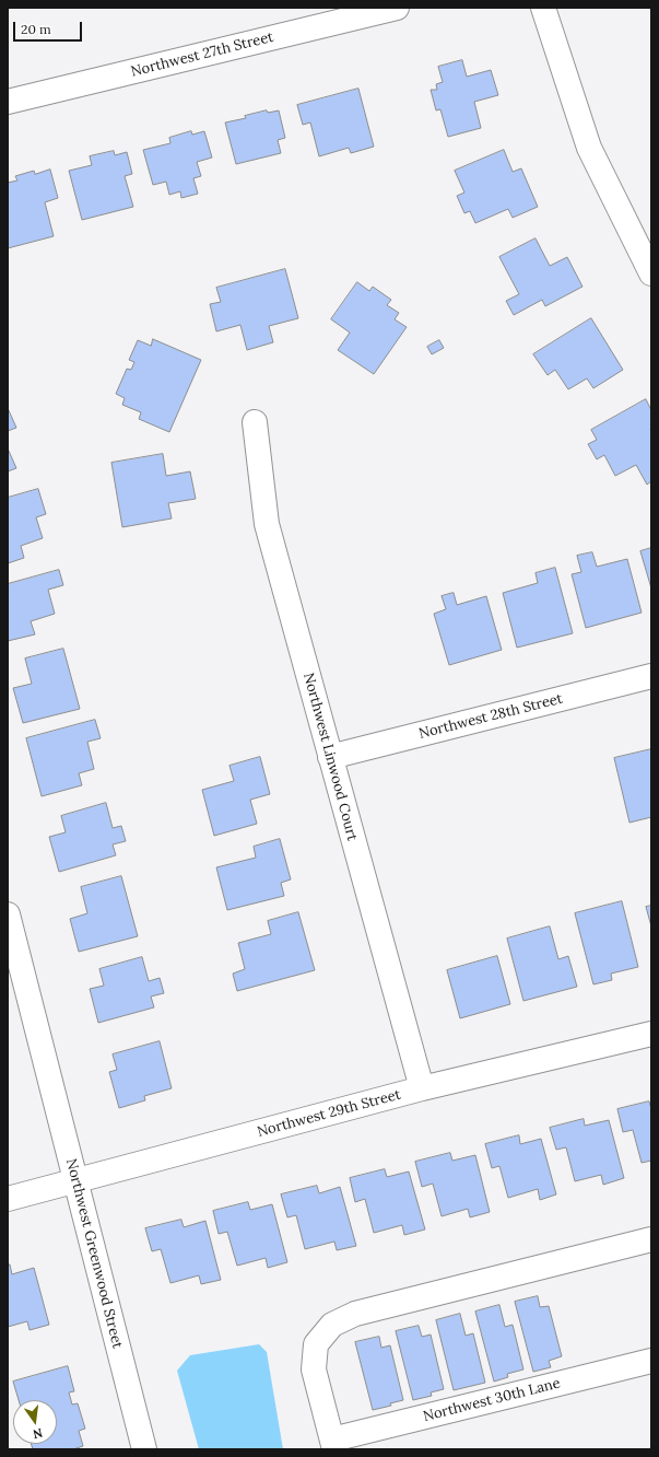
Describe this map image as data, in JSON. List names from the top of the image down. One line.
{"streets":{"street":["Northwest 27th Street","Northwest 28th Street","Northwest Linwood Court","Northwest 29th Street","Northwest Greenwood Street","Northwest 30th Lane"]},"crossings":[["Northwest 28th Street","Northwest Linwood Court"],["Northwest Linwood Court","Northwest 29th Street"],["Northwest 29th Street","Northwest Greenwood Street"]],"scale_bar":"20 m","north":"bottom"}
